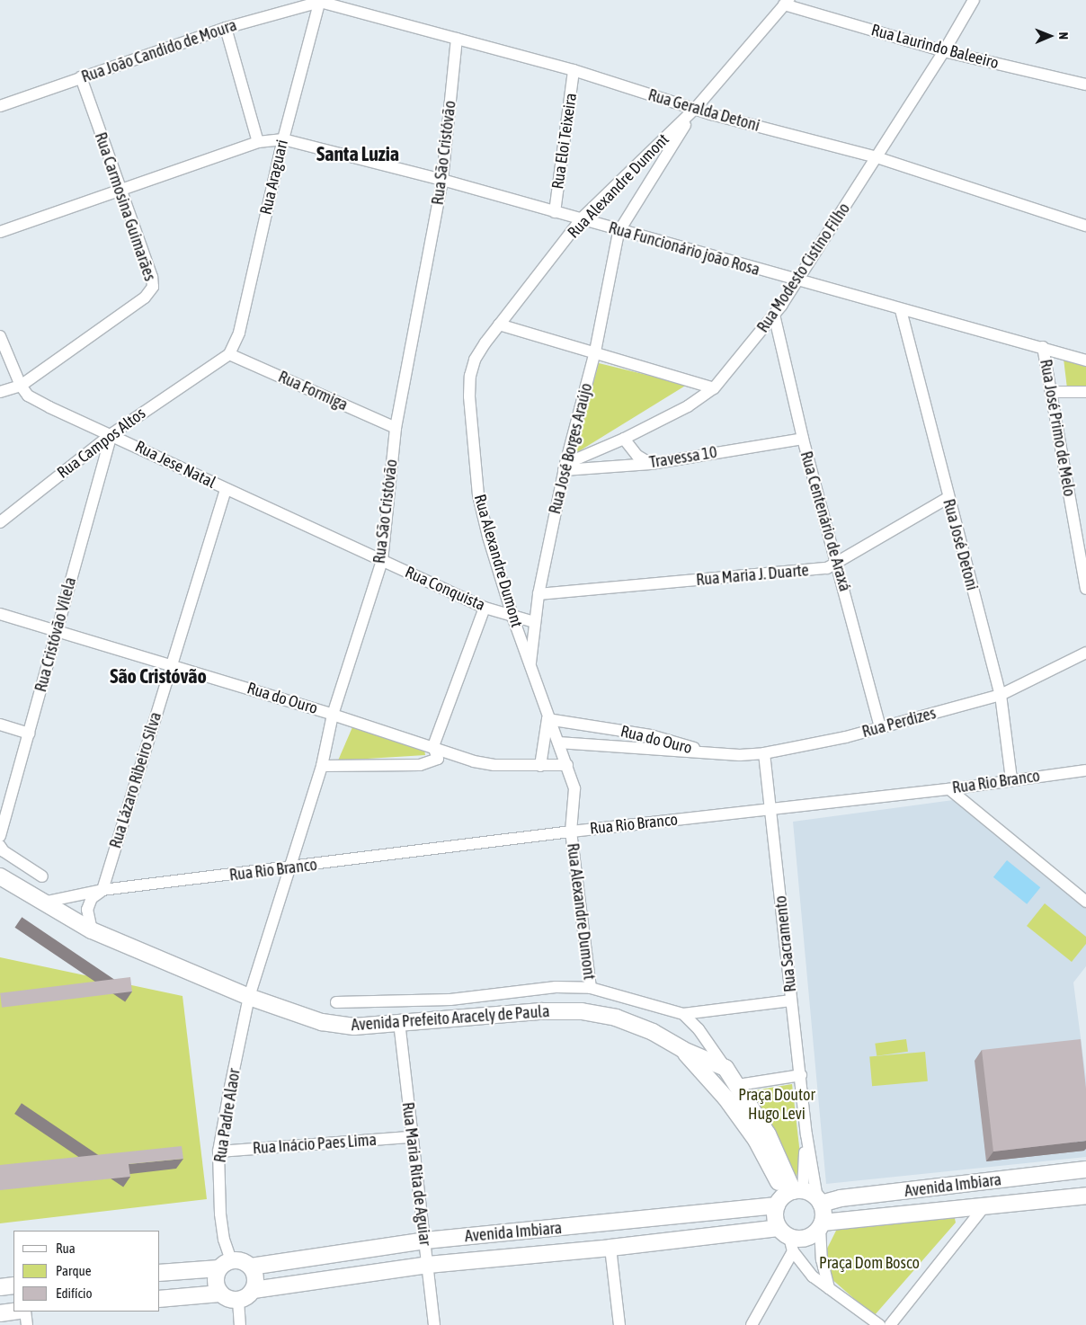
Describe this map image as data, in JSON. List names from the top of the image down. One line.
{"streets":{"main road":["Avenida Prefeito Aracely de Paula","Avenida Imbiara"],"street":["Rua Laurindo Baleeiro","Rua João Candido de Moura","Rua Geralda Detoni","Rua Eloi Teixeira","Rua São Cristóvão","Rua Araguari","Rua Alexandre Dumont","Rua Carmosina Guimarães","Rua Funcionário joão Rosa","Rua Modesto Cistino Filho","Rua Formiga","Rua José Primo de Melo","Rua Campos Altos","Rua José Borges Araújo","Travessa 10","Rua Jese Natal","Rua Centenário de Araxá","Rua José Detoni","Rua Maria J. Duarte","Rua Conquista","Rua Cristóvão Vilela","Rua do Ouro","Rua Perdizes","Rua Lázaro Ribeiro Silva","Rua Rio Branco","Rua Sacramento","Rua Padre Alaor","Rua Inácio Paes Lima","Rua Maria Rita de Aguiar"]},"crossings":[["Rua Laurindo Baleeiro","Rua Alexandre Dumont"],["Rua Laurindo Baleeiro","Rua Modesto Cistino Filho"],["Rua João Candido de Moura","Rua Geralda Detoni"],["Rua João Candido de Moura","Rua Araguari"],["Rua João Candido de Moura","Rua Carmosina Guimarães"],["Rua Geralda Detoni","Rua Eloi Teixeira"],["Rua Geralda Detoni","Rua São Cristóvão"],["Rua Geralda Detoni","Rua Araguari"],["Rua Geralda Detoni","Rua Alexandre Dumont"],["Rua Geralda Detoni","Rua Modesto Cistino Filho"],["Rua Eloi Teixeira","Rua Funcionário joão Rosa"],["Rua São Cristóvão","Rua Funcionário joão Rosa"],["Rua São Cristóvão","Rua Formiga"],["Rua São Cristóvão","Rua Jese Natal"],["Rua São Cristóvão","Rua Conquista"],["Rua São Cristóvão","Rua do Ouro"],["Rua São Cristóvão","Rua Rio Branco"],["Rua São Cristóvão","Avenida Prefeito Aracely de Paula"],["Rua São Cristóvão","Rua Padre Alaor"],["Rua Araguari","Rua Funcionário joão Rosa"],["Rua Araguari","Rua Formiga"],["Rua Araguari","Rua Campos Altos"],["Rua Alexandre Dumont","Rua Funcionário joão Rosa"],["Rua Alexandre Dumont","Rua José Borges Araújo"],["Rua Alexandre Dumont","Rua Conquista"],["Rua Alexandre Dumont","Rua do Ouro"],["Rua Alexandre Dumont","Rua Rio Branco"],["Rua Alexandre Dumont","Avenida Prefeito Aracely de Paula"],["Rua Carmosina Guimarães","Rua Jese Natal"],["Rua Funcionário joão Rosa","Rua Modesto Cistino Filho"],["Rua Funcionário joão Rosa","Rua José Primo de Melo"],["Rua Funcionário joão Rosa","Rua José Borges Araújo"],["Rua Funcionário joão Rosa","Rua José Detoni"],["Rua Modesto Cistino Filho","Rua José Borges Araújo"],["Rua Modesto Cistino Filho","Travessa 10"],["Rua Modesto Cistino Filho","Rua Centenário de Araxá"],["Rua Formiga","Rua Campos Altos"],["Rua Campos Altos","Rua Jese Natal"],["Rua Campos Altos","Rua Cristóvão Vilela"],["Rua José Borges Araújo","Travessa 10"],["Rua José Borges Araújo","Rua Maria J. Duarte"],["Rua José Borges Araújo","Rua Conquista"],["Travessa 10","Rua Centenário de Araxá"],["Rua Jese Natal","Rua Conquista"],["Rua Jese Natal","Rua Cristóvão Vilela"],["Rua Jese Natal","Rua Lázaro Ribeiro Silva"],["Rua Centenário de Araxá","Rua Maria J. Duarte"],["Rua Centenário de Araxá","Rua Perdizes"],["Rua José Detoni","Rua Maria J. Duarte"],["Rua José Detoni","Rua Perdizes"],["Rua José Detoni","Rua Rio Branco"],["Rua Cristóvão Vilela","Rua do Ouro"],["Rua do Ouro","Rua Perdizes"],["Rua do Ouro","Rua Lázaro Ribeiro Silva"],["Rua Perdizes","Rua Sacramento"],["Rua Lázaro Ribeiro Silva","Rua Rio Branco"],["Rua Rio Branco","Rua Sacramento"],["Rua Rio Branco","Avenida Prefeito Aracely de Paula"],["Avenida Prefeito Aracely de Paula","Rua Padre Alaor"],["Avenida Prefeito Aracely de Paula","Rua Maria Rita de Aguiar"],["Avenida Prefeito Aracely de Paula","Avenida Imbiara"],["Rua Padre Alaor","Rua Inácio Paes Lima"],["Rua Padre Alaor","Avenida Imbiara"],["Rua Inácio Paes Lima","Rua Maria Rita de Aguiar"],["Rua Maria Rita de Aguiar","Avenida Imbiara"]],"districts":["Santa Luzia","São Cristóvão"],"parks":["Praça Doutor Hugo Levi","Praça Dom Bosco"],"legend":["Rua","Parque","Edifício"],"north":"right"}
